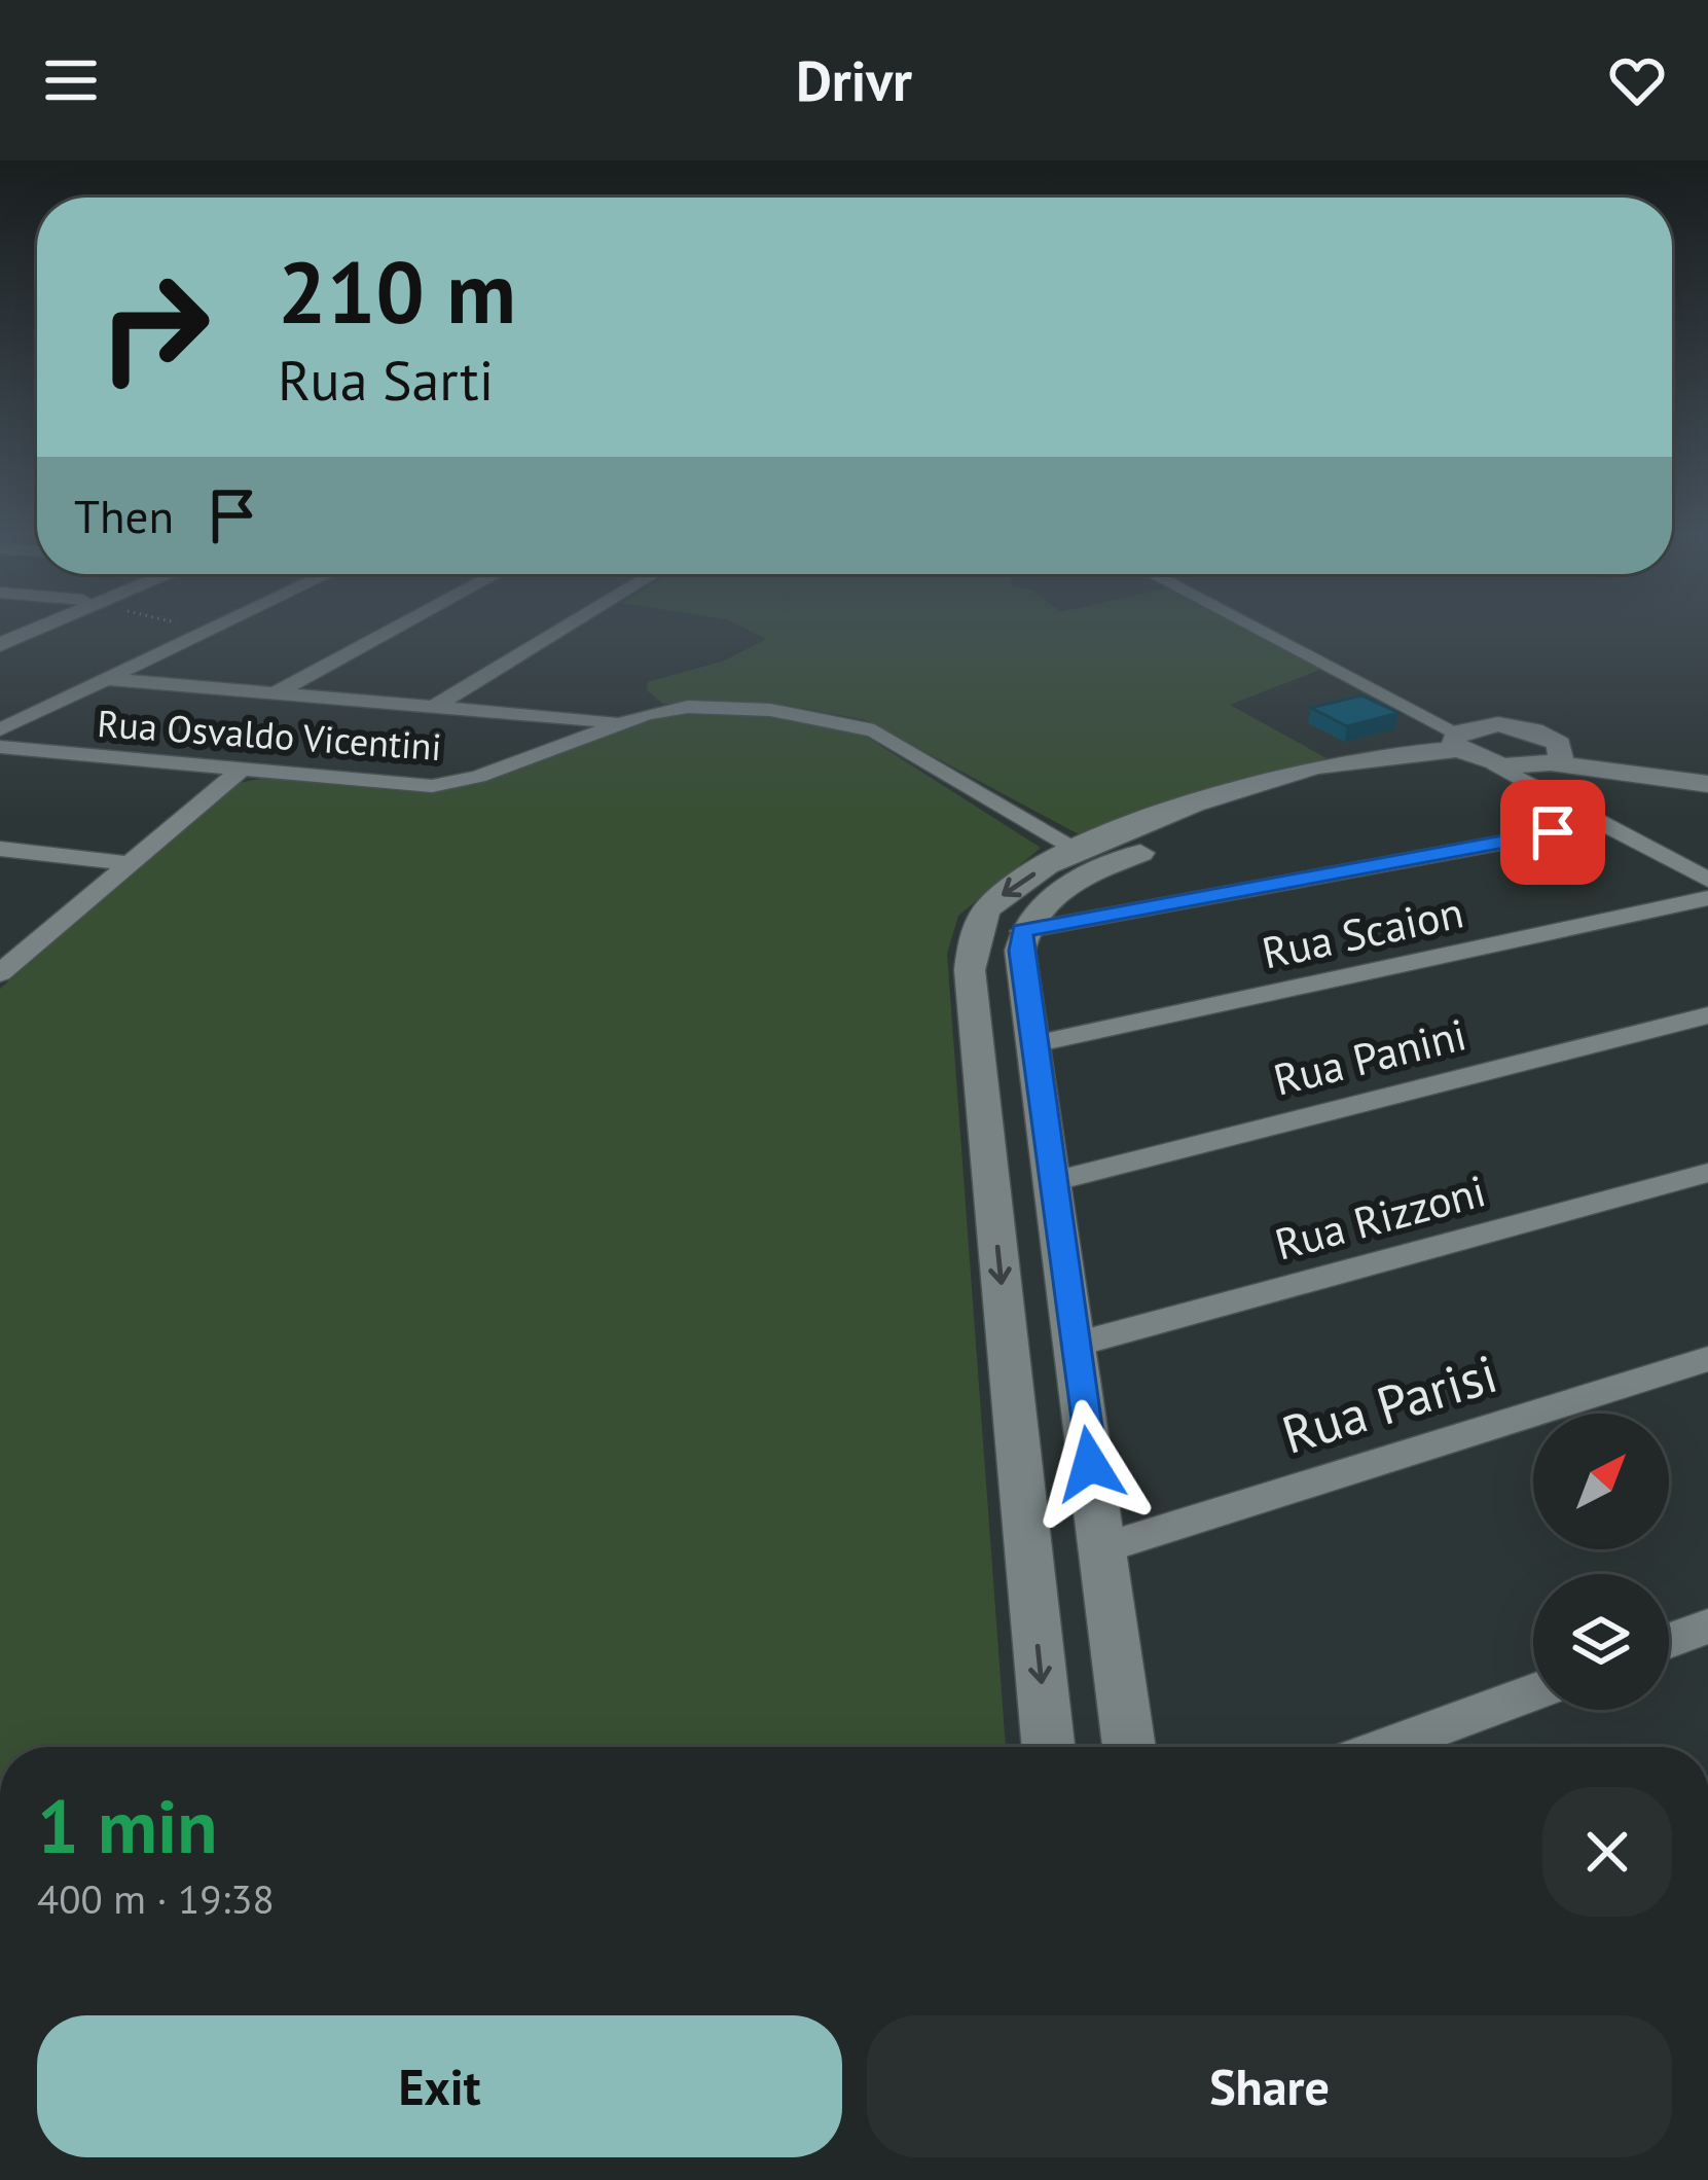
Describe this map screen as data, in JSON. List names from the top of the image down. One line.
{"streets":{"street":["Rua Osvaldo Vicentini","Rua Scaion","Rua Panini","Rua Rizzoni","Rua Parisi"]},"north":"top right","page":{"header":"Drivr","turn":["210 m","Rua Sarti"],"then":"Then","heading":["1 min","400 m · 19:38"],"buttons":["Exit","Share"]}}
